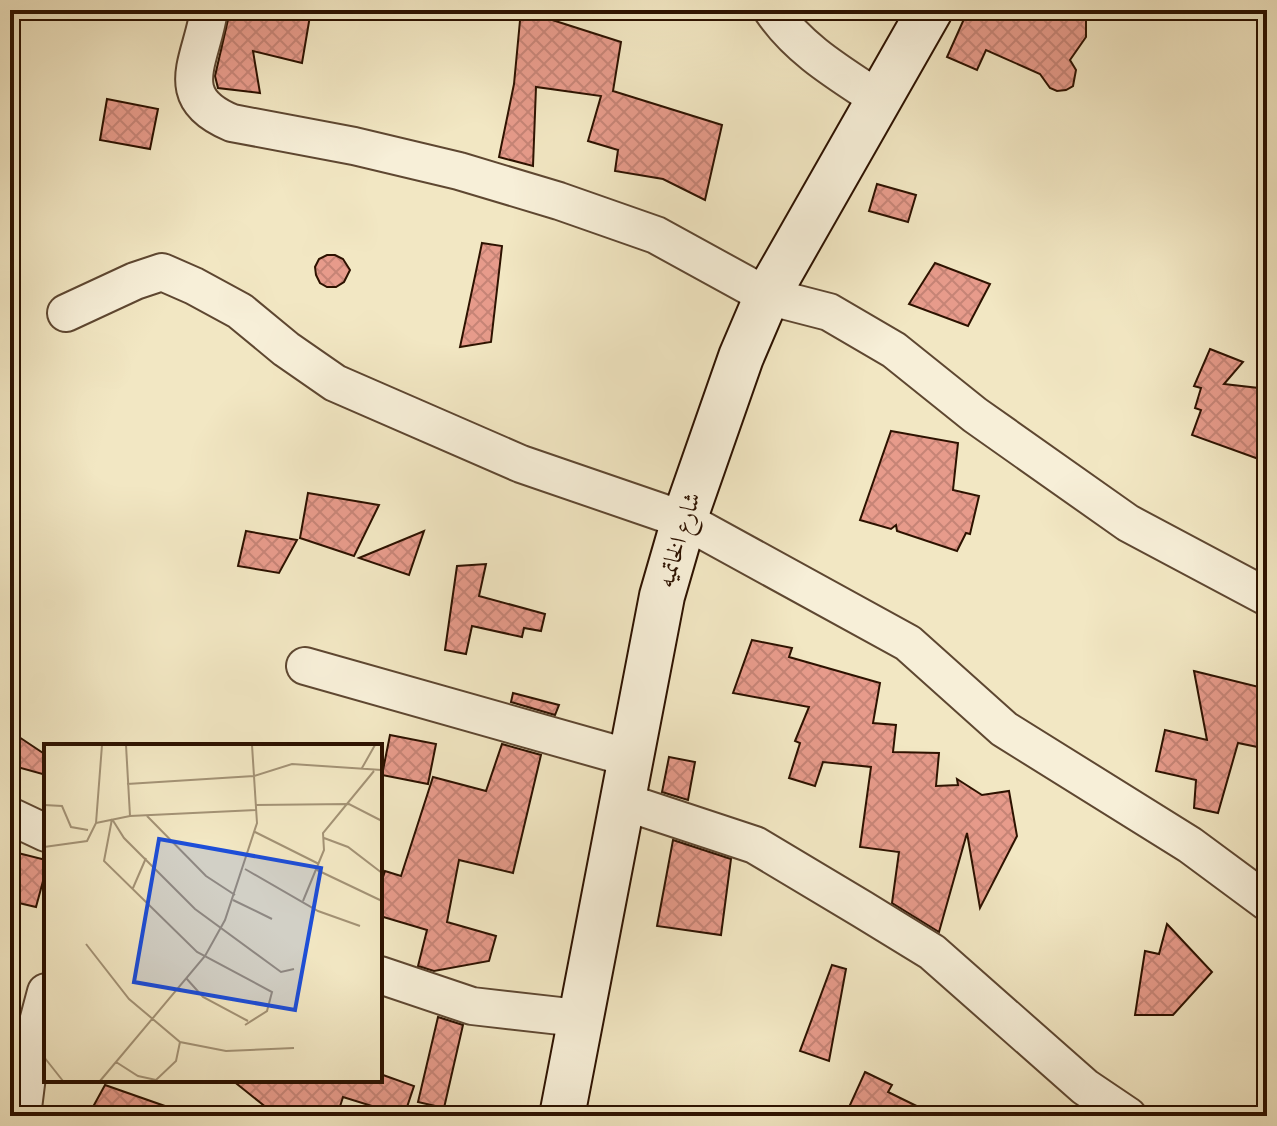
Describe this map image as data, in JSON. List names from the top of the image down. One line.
{"streets":{"street":["شارع الخاتميه"]}}
